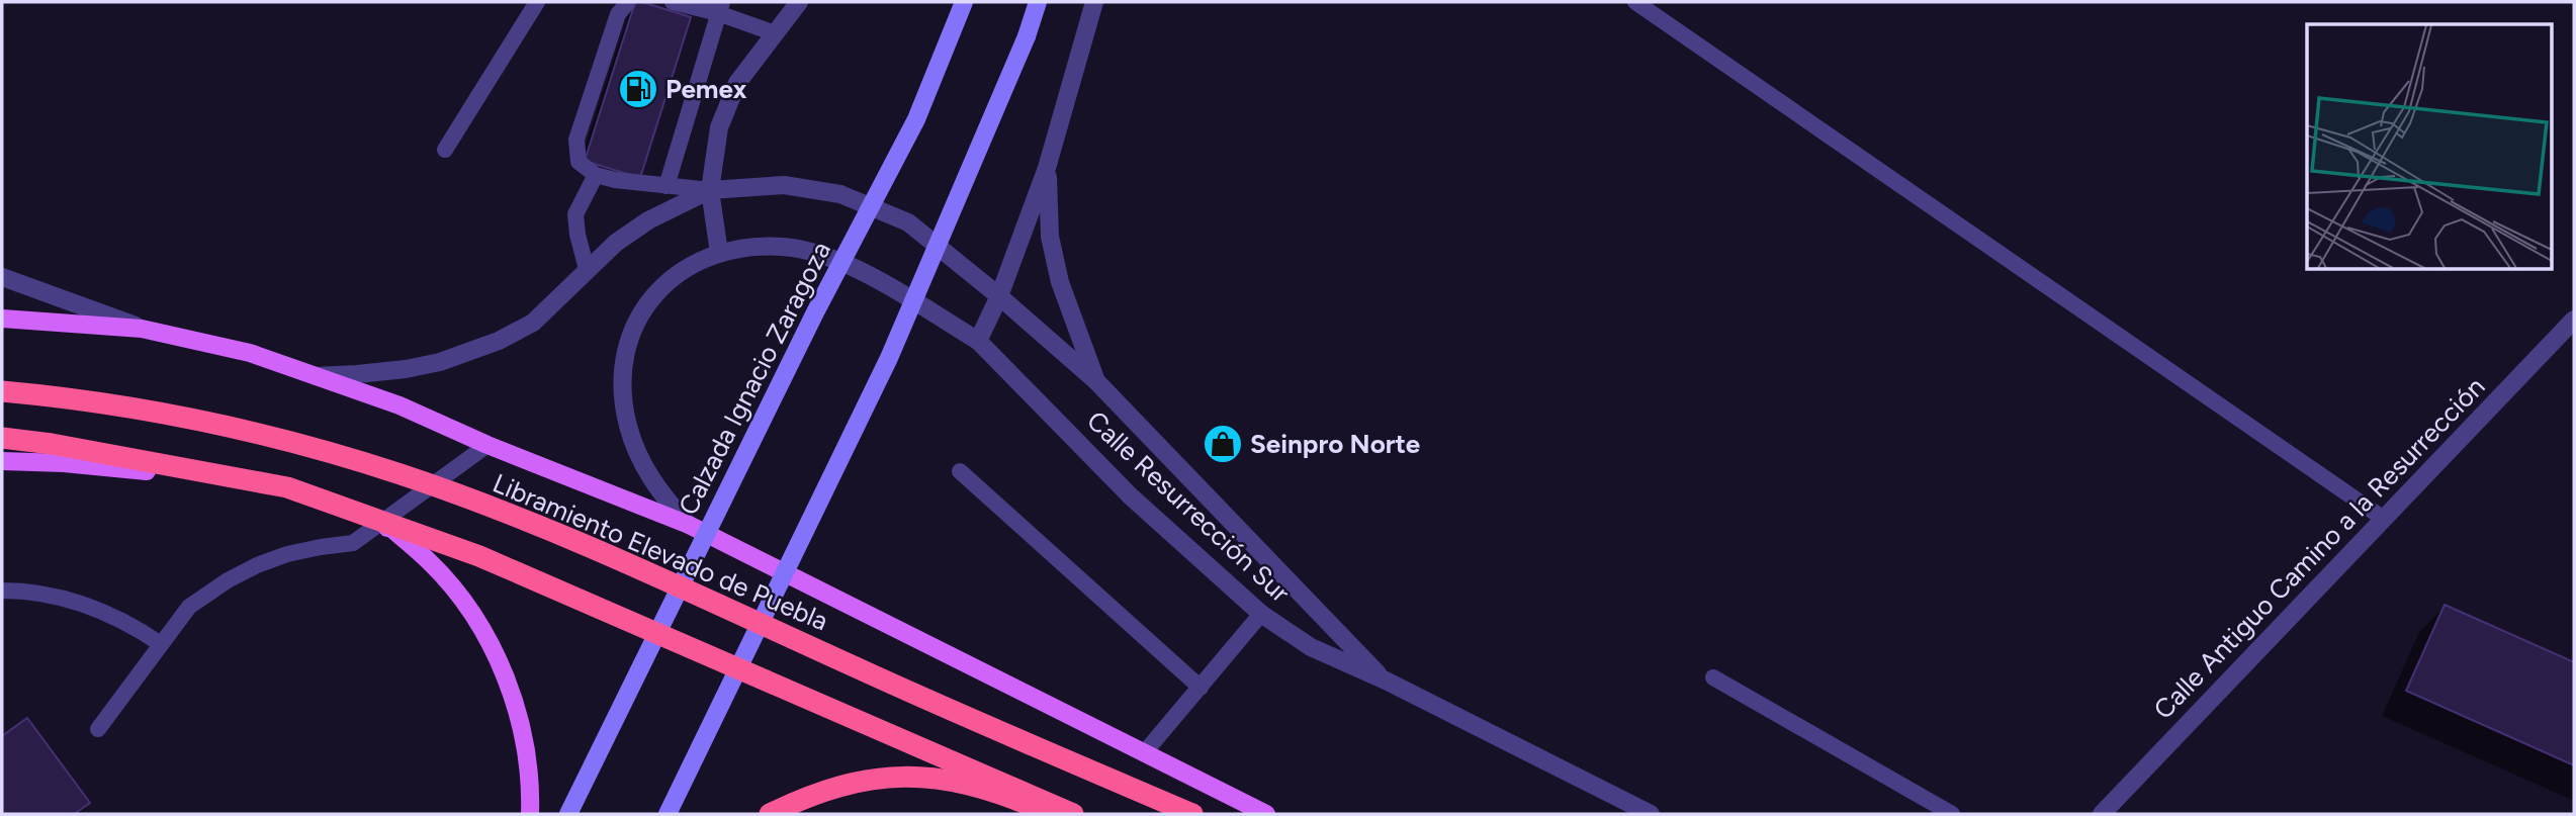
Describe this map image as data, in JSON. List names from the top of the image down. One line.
{"streets":{"highway":["Libramiento Elevado de Puebla"],"main road":["Calzada Ignacio Zaragoza"],"street":["Calle Resurrección Sur","Calle Antiguo Camino a la Resurrección"]},"places":{"fuel station":["Pemex"],"shop":["Seinpro Norte"]}}
